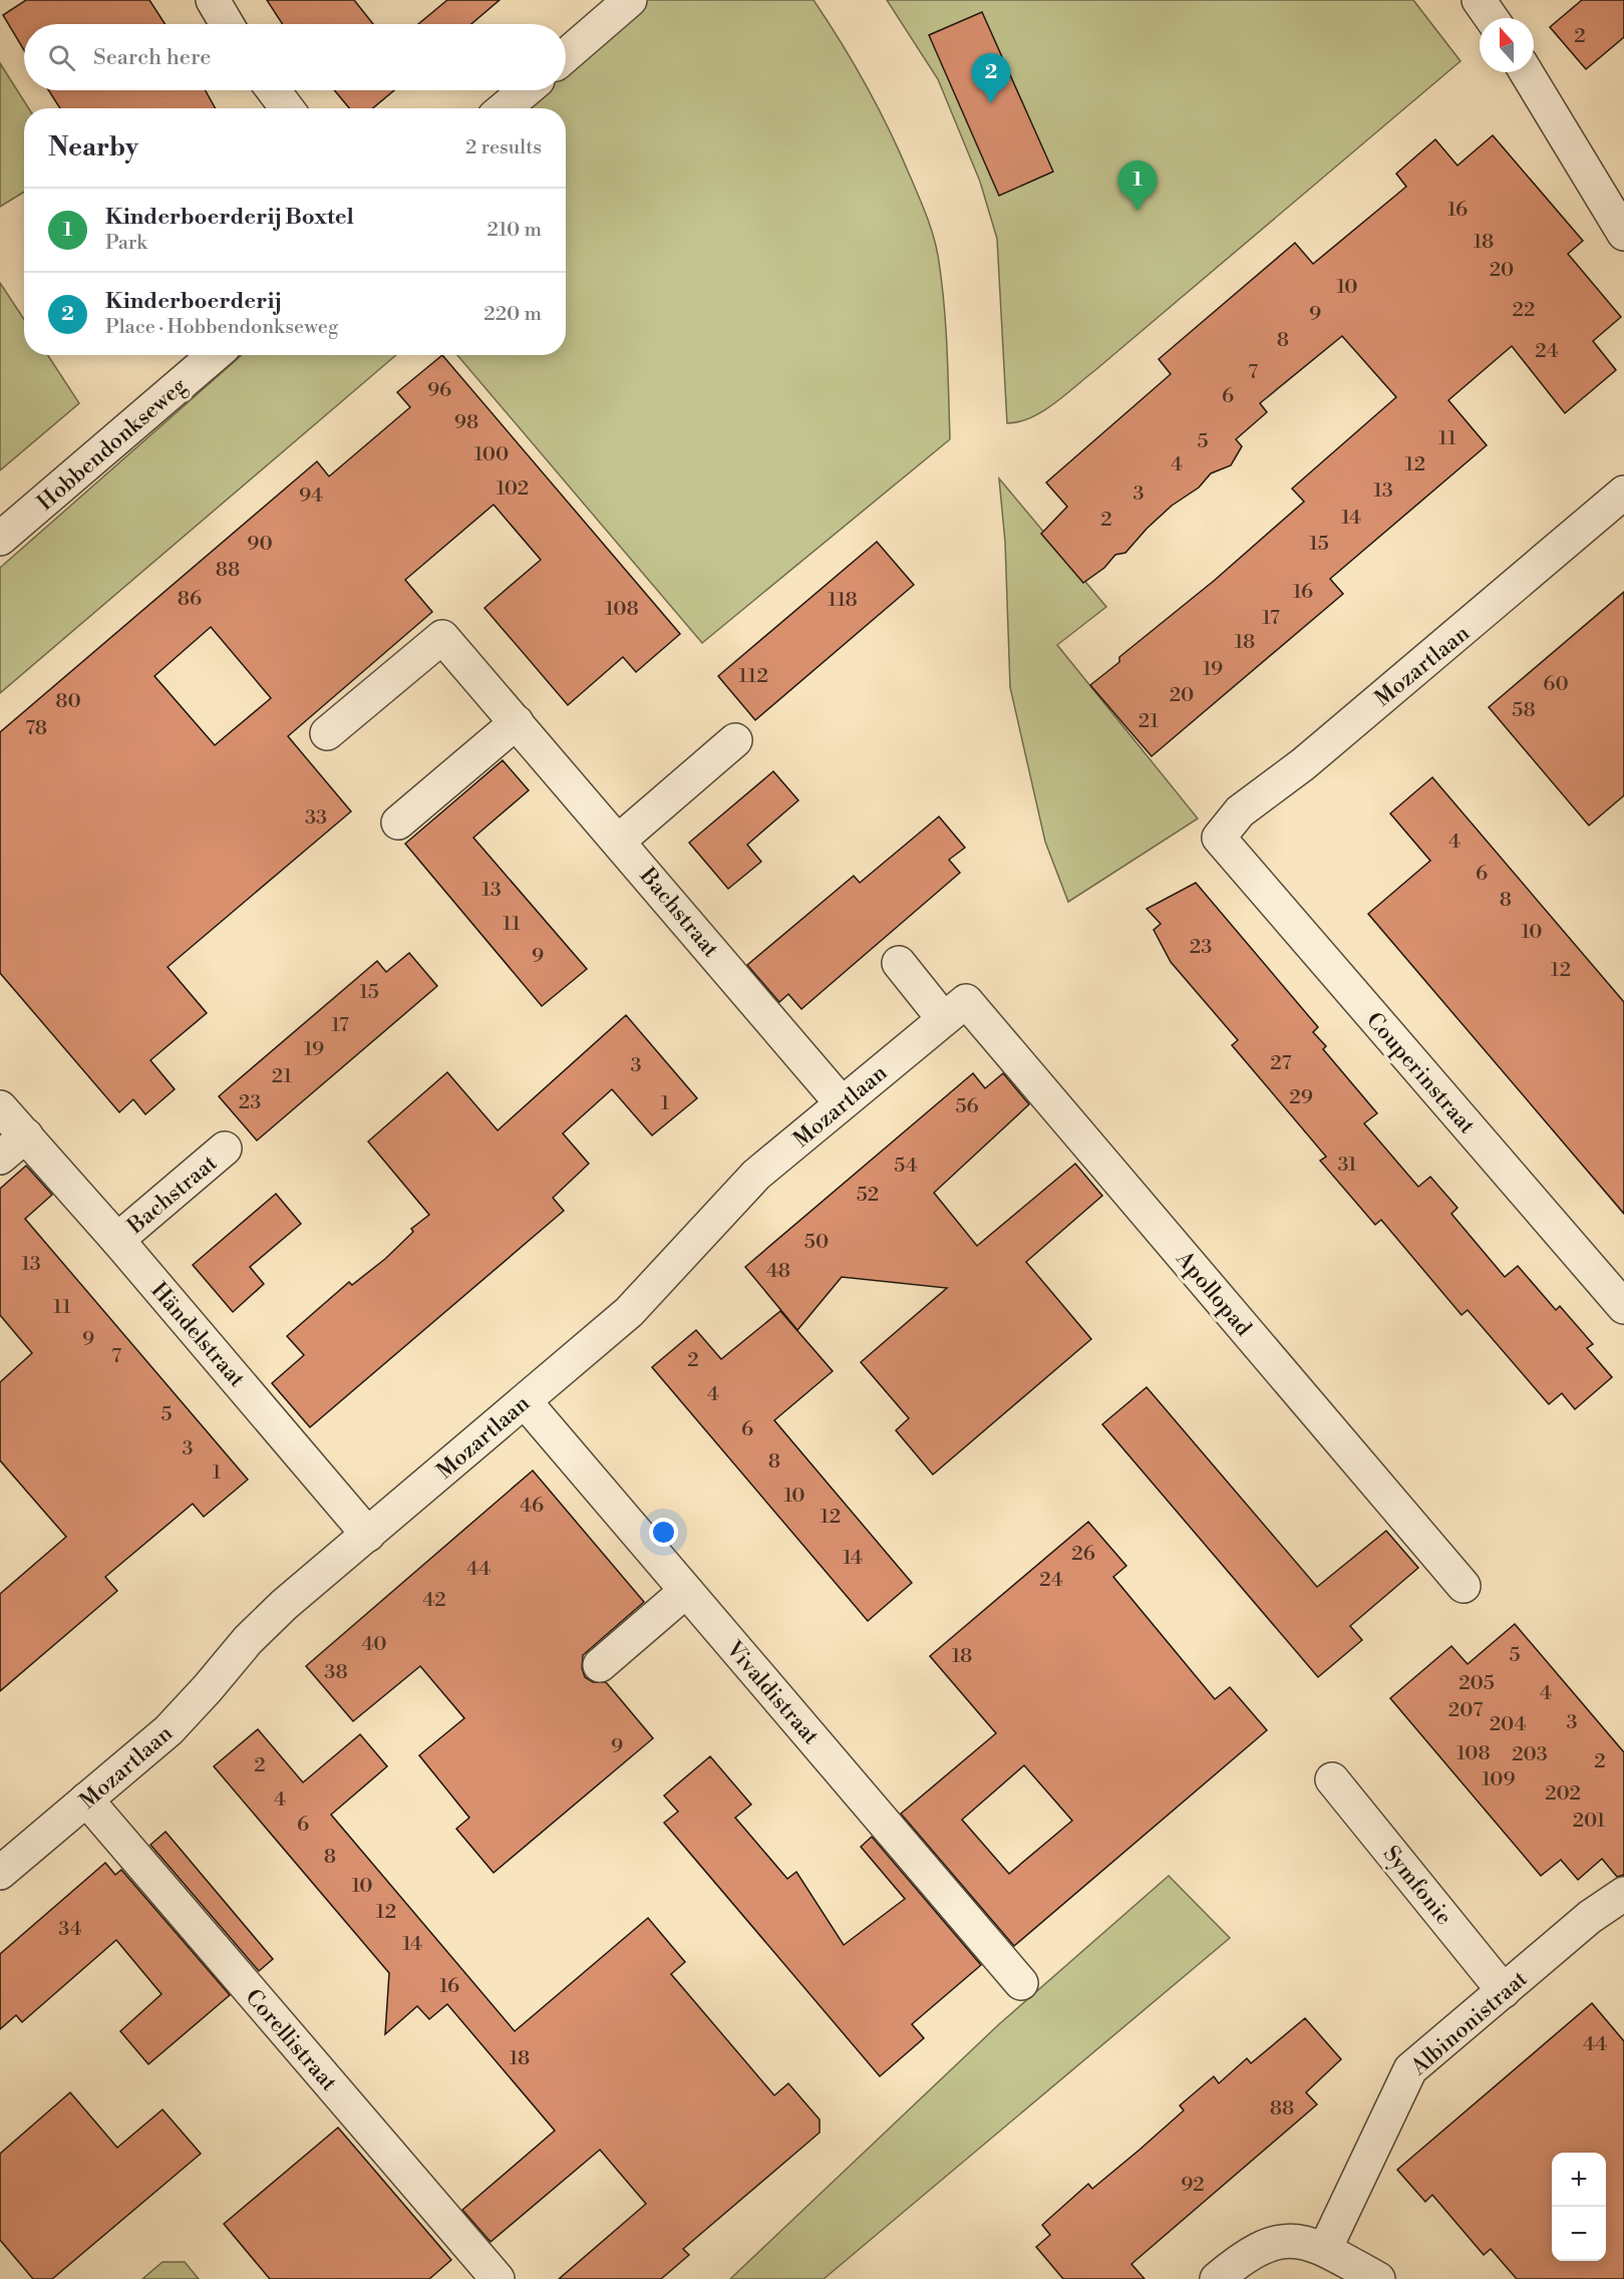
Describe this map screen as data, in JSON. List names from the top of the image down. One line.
{"streets":{"street":["Hobbendonkseweg","Mozartlaan","Bachstraat","Couperinstraat","Apollopad","Händelstraat","Vivaldistraat","Symfonie","Albinonistraat","Corellistraat"]},"crossings":[["Mozartlaan","Bachstraat"],["Mozartlaan","Couperinstraat"],["Mozartlaan","Apollopad"],["Mozartlaan","Händelstraat"],["Mozartlaan","Vivaldistraat"],["Mozartlaan","Corellistraat"],["Bachstraat","Händelstraat"],["Symfonie","Albinonistraat"]],"house_numbers":["2","16","18","20","10","22","9","8","24","7","96","6","98","11","5","100","4","12","102","13","3","94","14","2","90","15","88","16","86","118","108","17","18","19","112","60","20","80","58","21","78","33","4","6","13","8","11","10","23","9","12","15","17","19","27","3","21","29","23","1","56","31","54","52","50","13","48","11","9","7","2","4","5","6","3","8","1","10","46","12","26","14","44","24","42","40","5","18","38","205","4","207","3","204","9","108","203","2","2","109","202","4","201","6","8","10","12","34","14","16","44","18","88","92"],"north":"top","page":{"search":"Search here","pins":["2","1"],"heading":["Nearby","2 results"],"list":[{"mark":"1","name":"Kinderboerderij Boxtel","note":"Park","value":"210 m"},{"mark":"2","name":"Kinderboerderij","note":"Place · Hobbendonkseweg","value":"220 m"}],"map_buttons":["+","−"]}}
